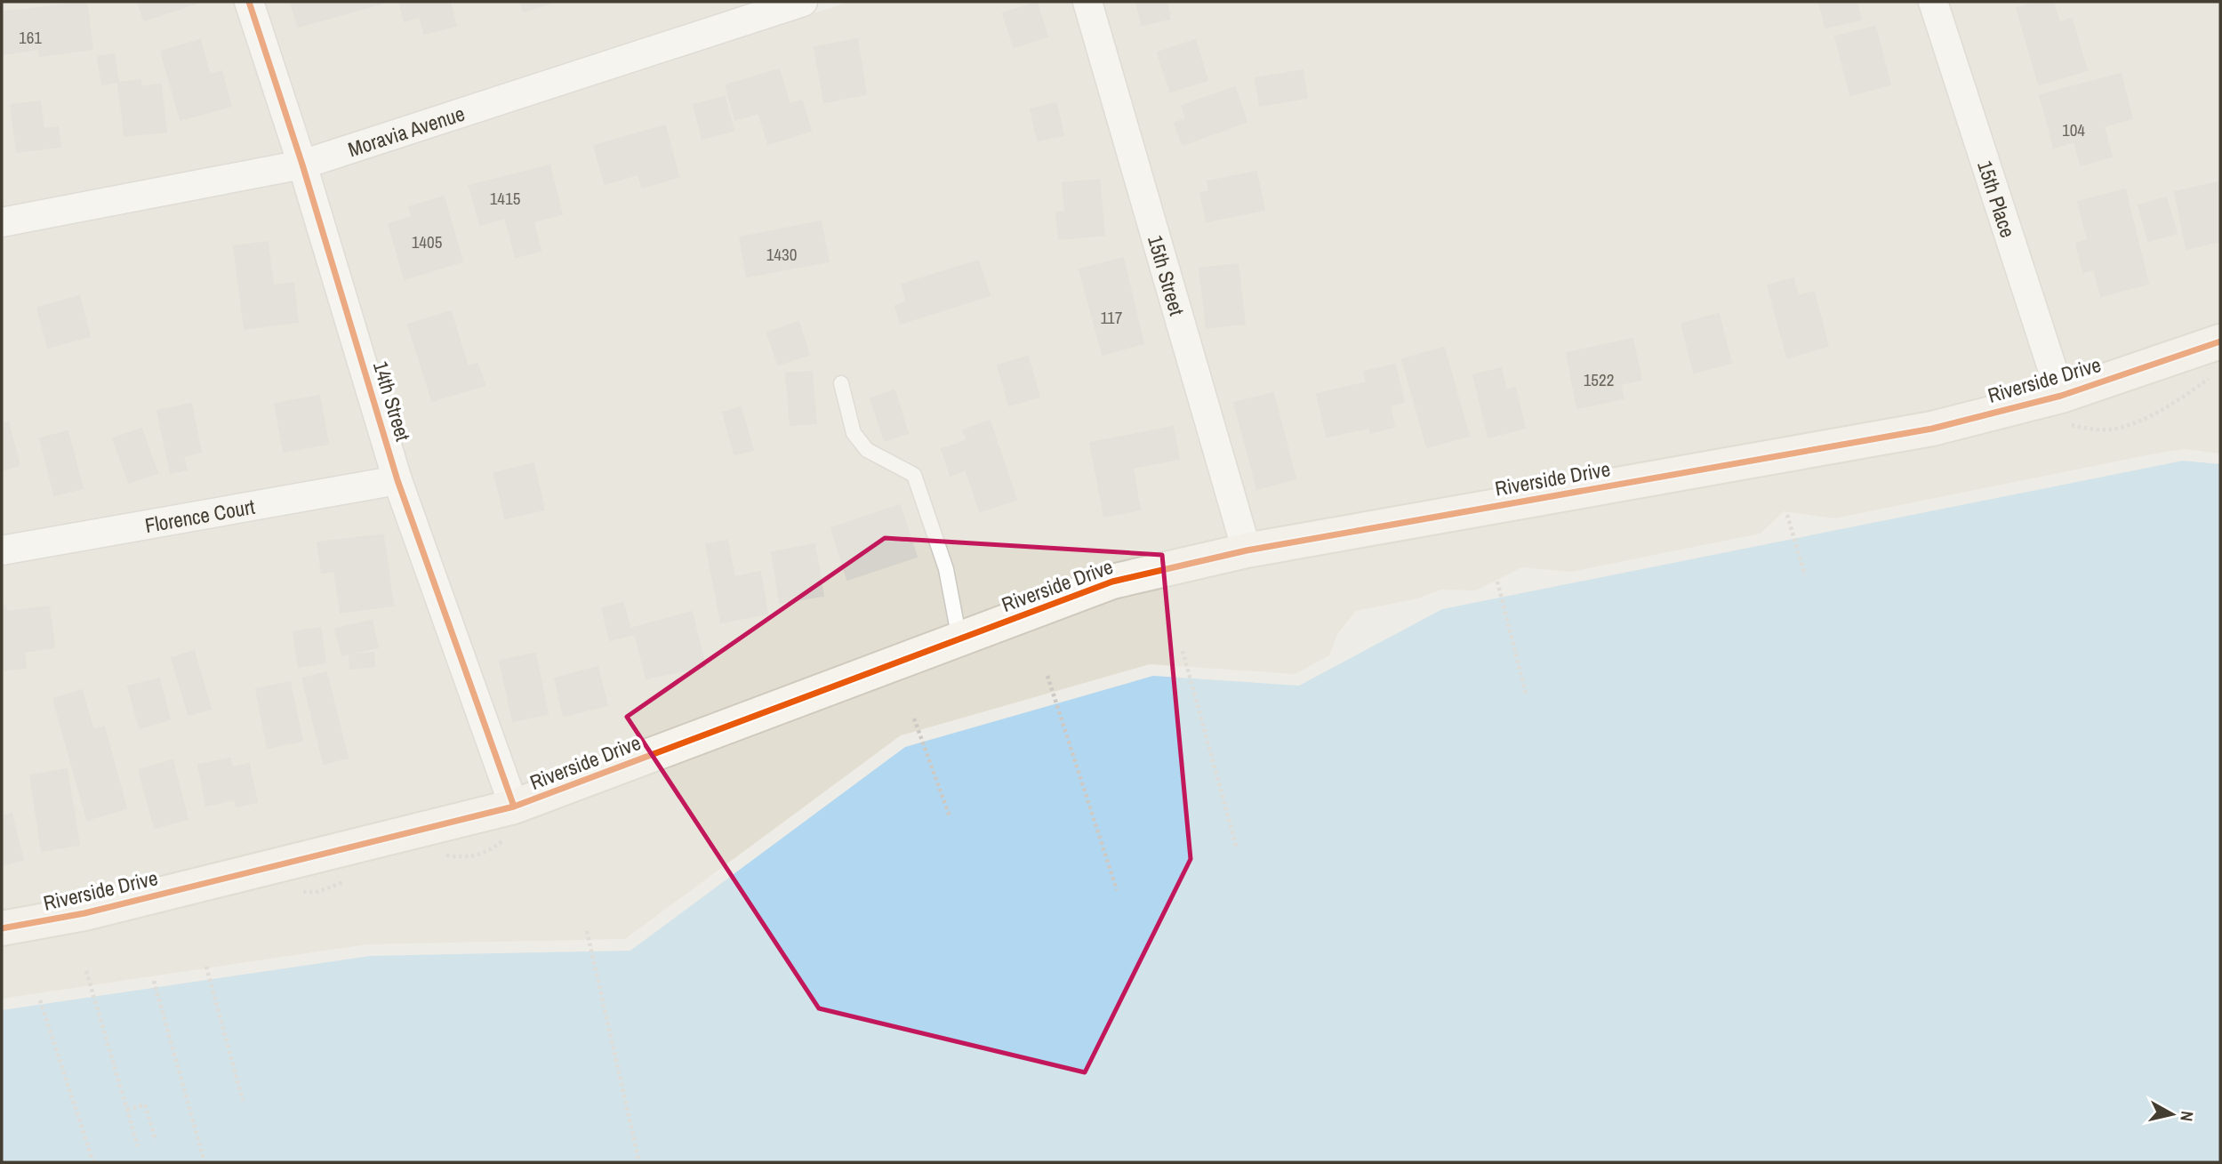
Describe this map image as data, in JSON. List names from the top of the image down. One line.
{"streets":{"street":["Moravia Avenue","15th Place","15th Street","Riverside Drive","14th Street","Florence Court"]},"crossings":[["Moravia Avenue","14th Street"],["15th Place","Riverside Drive"],["15th Street","Riverside Drive"],["Riverside Drive","14th Street"],["14th Street","Florence Court"]],"house_numbers":["161","104","1415","1405","1430","117","1522"],"north":"right"}
